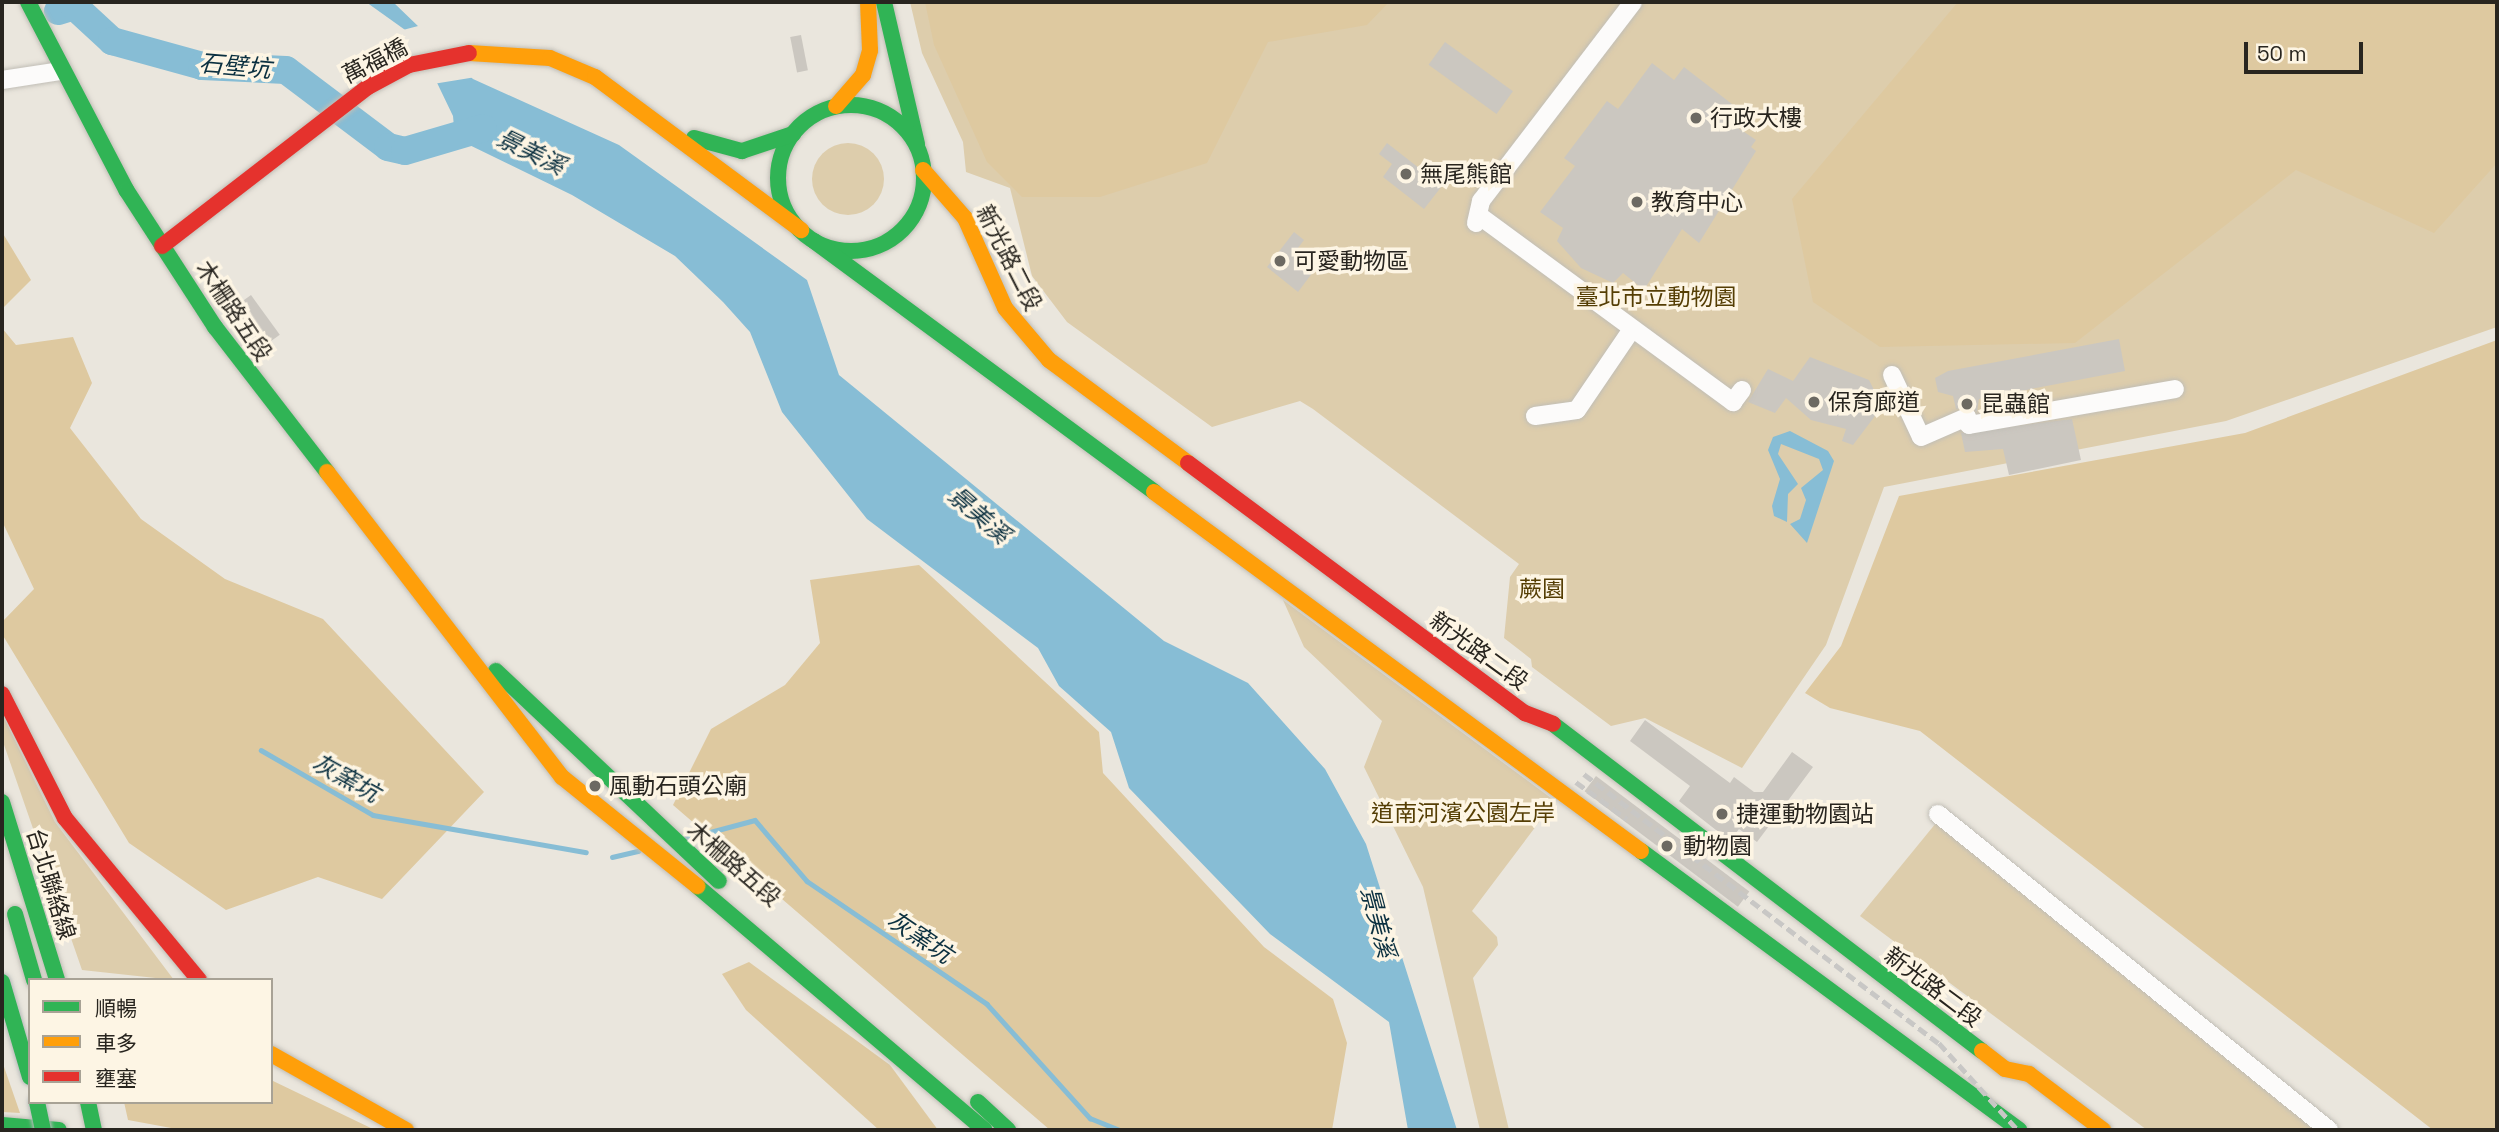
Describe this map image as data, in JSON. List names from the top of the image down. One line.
{"streets":{"main road":["萬福橋","新光路二段","木柵路五段","台北聯絡線"]},"crossings":[["萬福橋","木柵路五段"]],"water":["石壁坑","景美溪","灰窯坑"],"parks":["臺北市立動物園","蕨園","道南河濱公園左岸"],"places":["行政大樓","無尾熊館","教育中心","可愛動物區","保育廊道","昆蟲館","風動石頭公廟","捷運動物園站","動物園"],"legend":["順暢","車多","壅塞"],"scale_bar":"50 m"}
